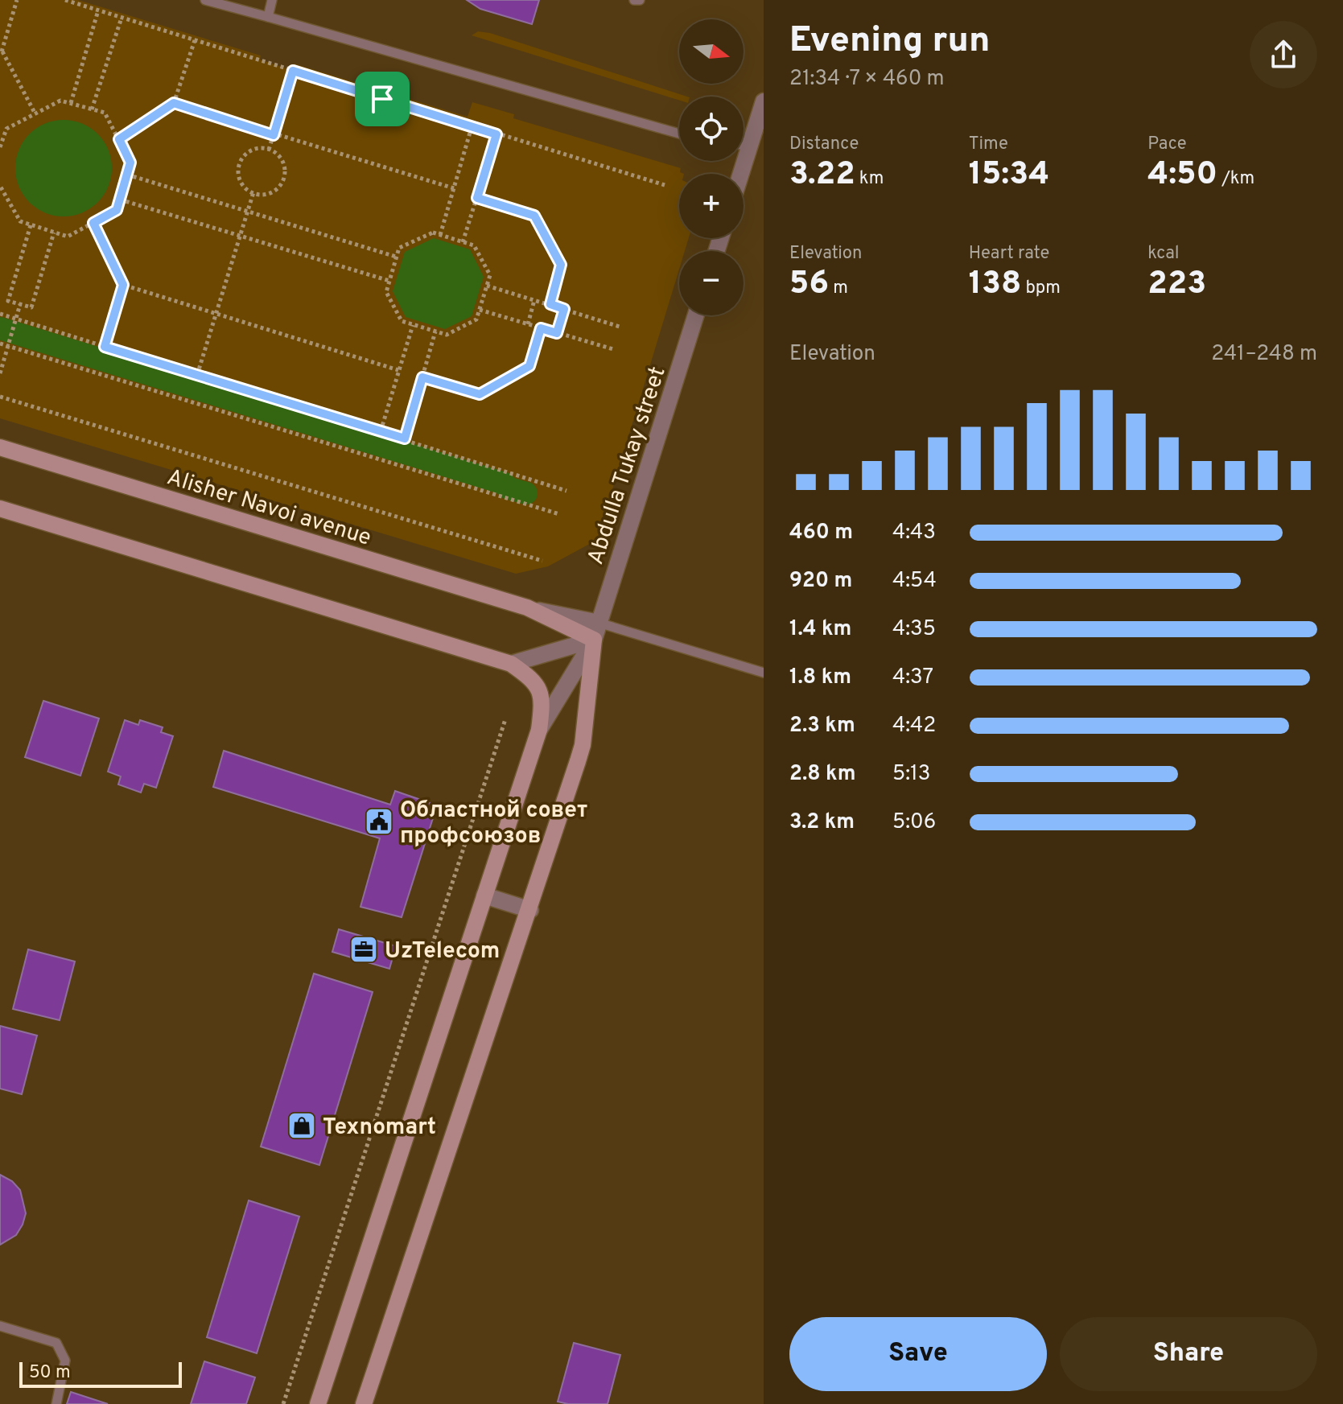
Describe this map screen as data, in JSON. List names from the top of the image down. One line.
{"streets":{"main road":["Alisher Navoi avenue"],"street":["Abdulla Tukay street"]},"crossings":[["Abdulla Tukay street","Alisher Navoi avenue"]],"places":{"public building":["Областной совет профсоюзов"],"office":["UzTelecom"],"shop":["Texnomart"]},"scale_bar":"50 m","north":"right","page":{"heading":["Evening run","21:34 · 7 × 460 m"],"map_buttons":["+","−"],"stats":[["Distance","3.22 km"],["Time","15:34"],["Pace","4:50 /km"],["Elevation","56 m"],["Heart rate","138 bpm"],["kcal","223"]],"chart":["Elevation","241–248 m"],"list":[{"name":"460 m","note":"4:43"},{"name":"920 m","note":"4:54"},{"name":"1.4 km","note":"4:35"},{"name":"1.8 km","note":"4:37"},{"name":"2.3 km","note":"4:42"},{"name":"2.8 km","note":"5:13"},{"name":"3.2 km","note":"5:06"}],"buttons":["Save","Share"],"scale":"50 m"}}
